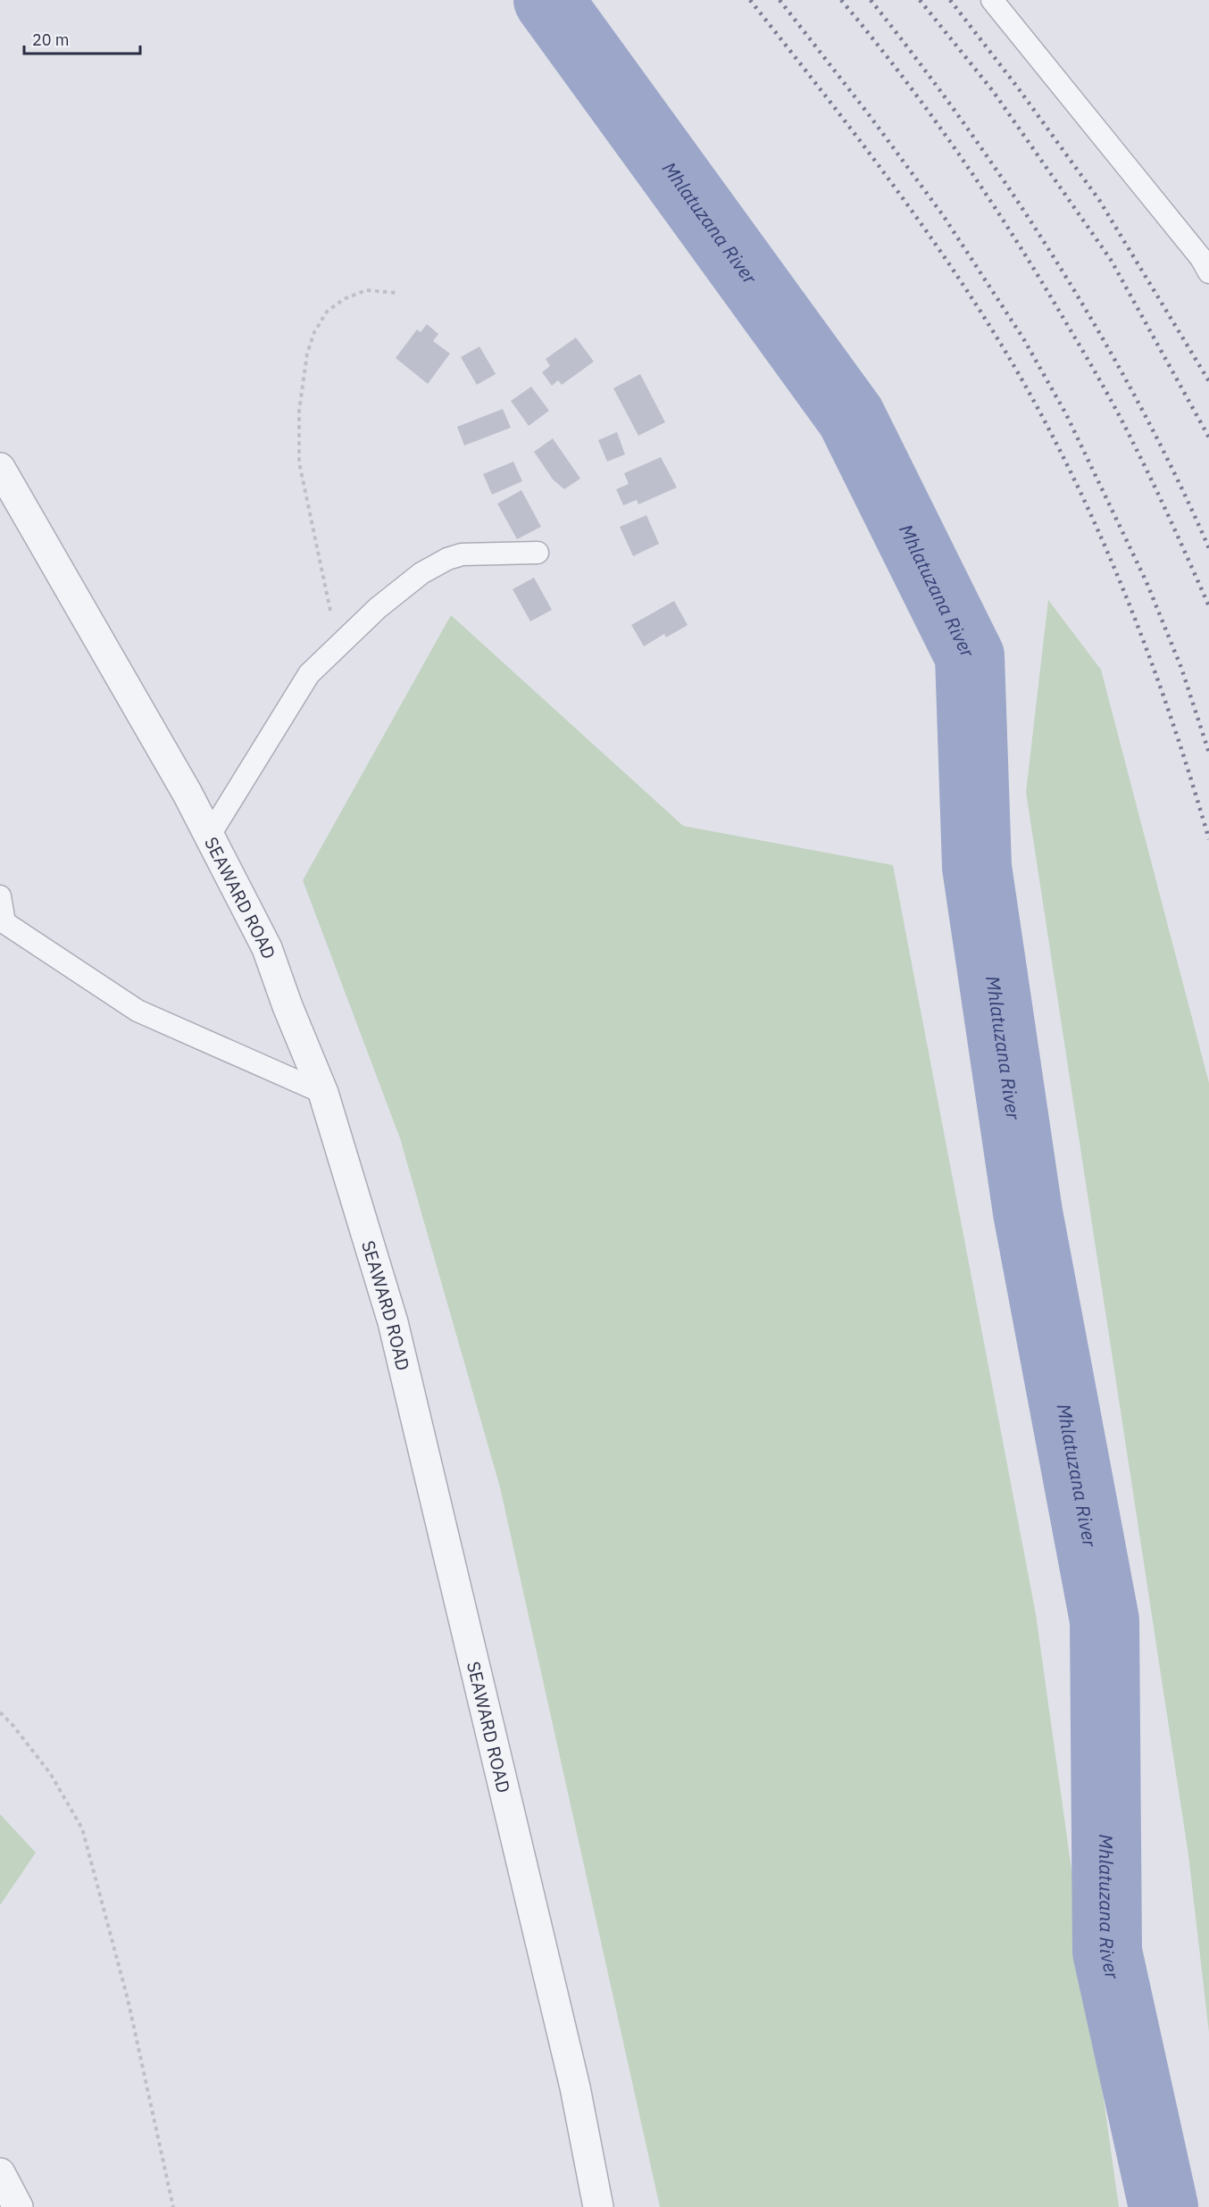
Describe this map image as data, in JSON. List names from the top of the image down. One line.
{"streets":{"street":["SEAWARD ROAD"]},"water":["Mhlatuzana River"],"scale_bar":"20 m"}
